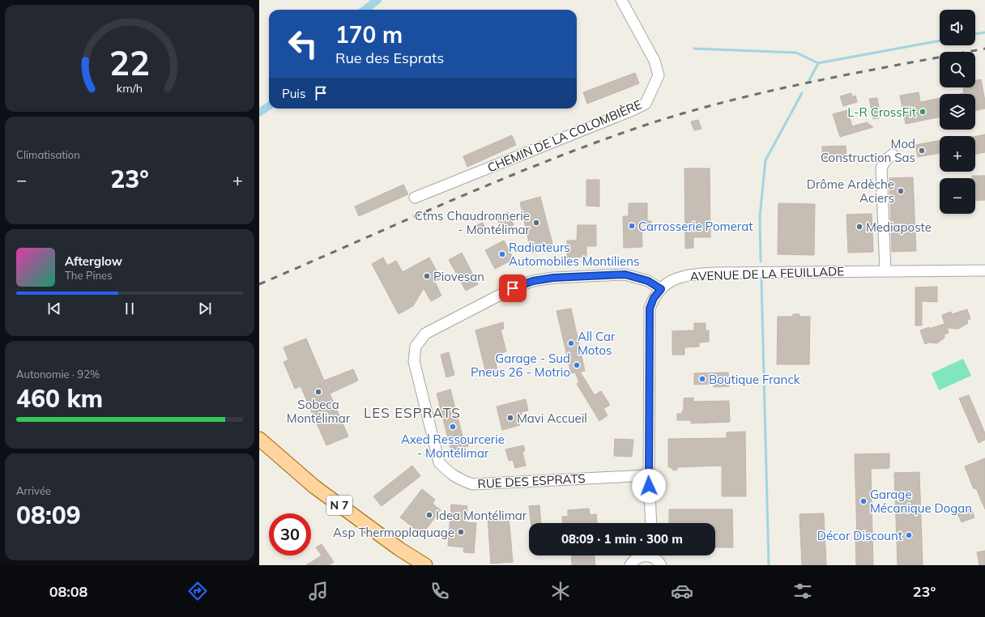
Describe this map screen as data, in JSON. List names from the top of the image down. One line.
{"streets":{"main road":["N 7"],"street":["CHEMIN DE LA COLOMBIÈRE","AVENUE DE LA FEUILLADE","RUE DES ESPRATS"]},"crossings":[["AVENUE DE LA FEUILLADE","RUE DES ESPRATS"]],"districts":["LES ESPRATS"],"places":["L-R CrossFit","Mod Construction Sas","Drôme Ardèche Aciers","Ctms Chaudronnerie - Montélimar","Carrosserie Pomerat","Mediaposte","Radiateurs Automobiles Montiliens","Piovesan","All Car Motos","Garage - Sud Pneus 26 - Motrio","Boutique Franck","Sobeca Montélimar","Mavi Accueil","Axed Ressourcerie - Montélimar","Garage Mécanique Dogan","Idea Montélimar","Asp Thermoplaquage","Décor Discount"],"page":{"map_buttons":["+","−"],"turn":["170 m","Rue des Esprats"],"then":"Puis","tile":["Climatisation",["Autonomie · 92%","460 km"],["Arrivée","08:09"]],"heat":["−","23°","+"],"song":["Afterglow","The Pines"],"limit":"30","trip":"08:09 · 1 min · 300 m","tabs":["08:08","23°"],"gauge":["22","km/h"]}}
